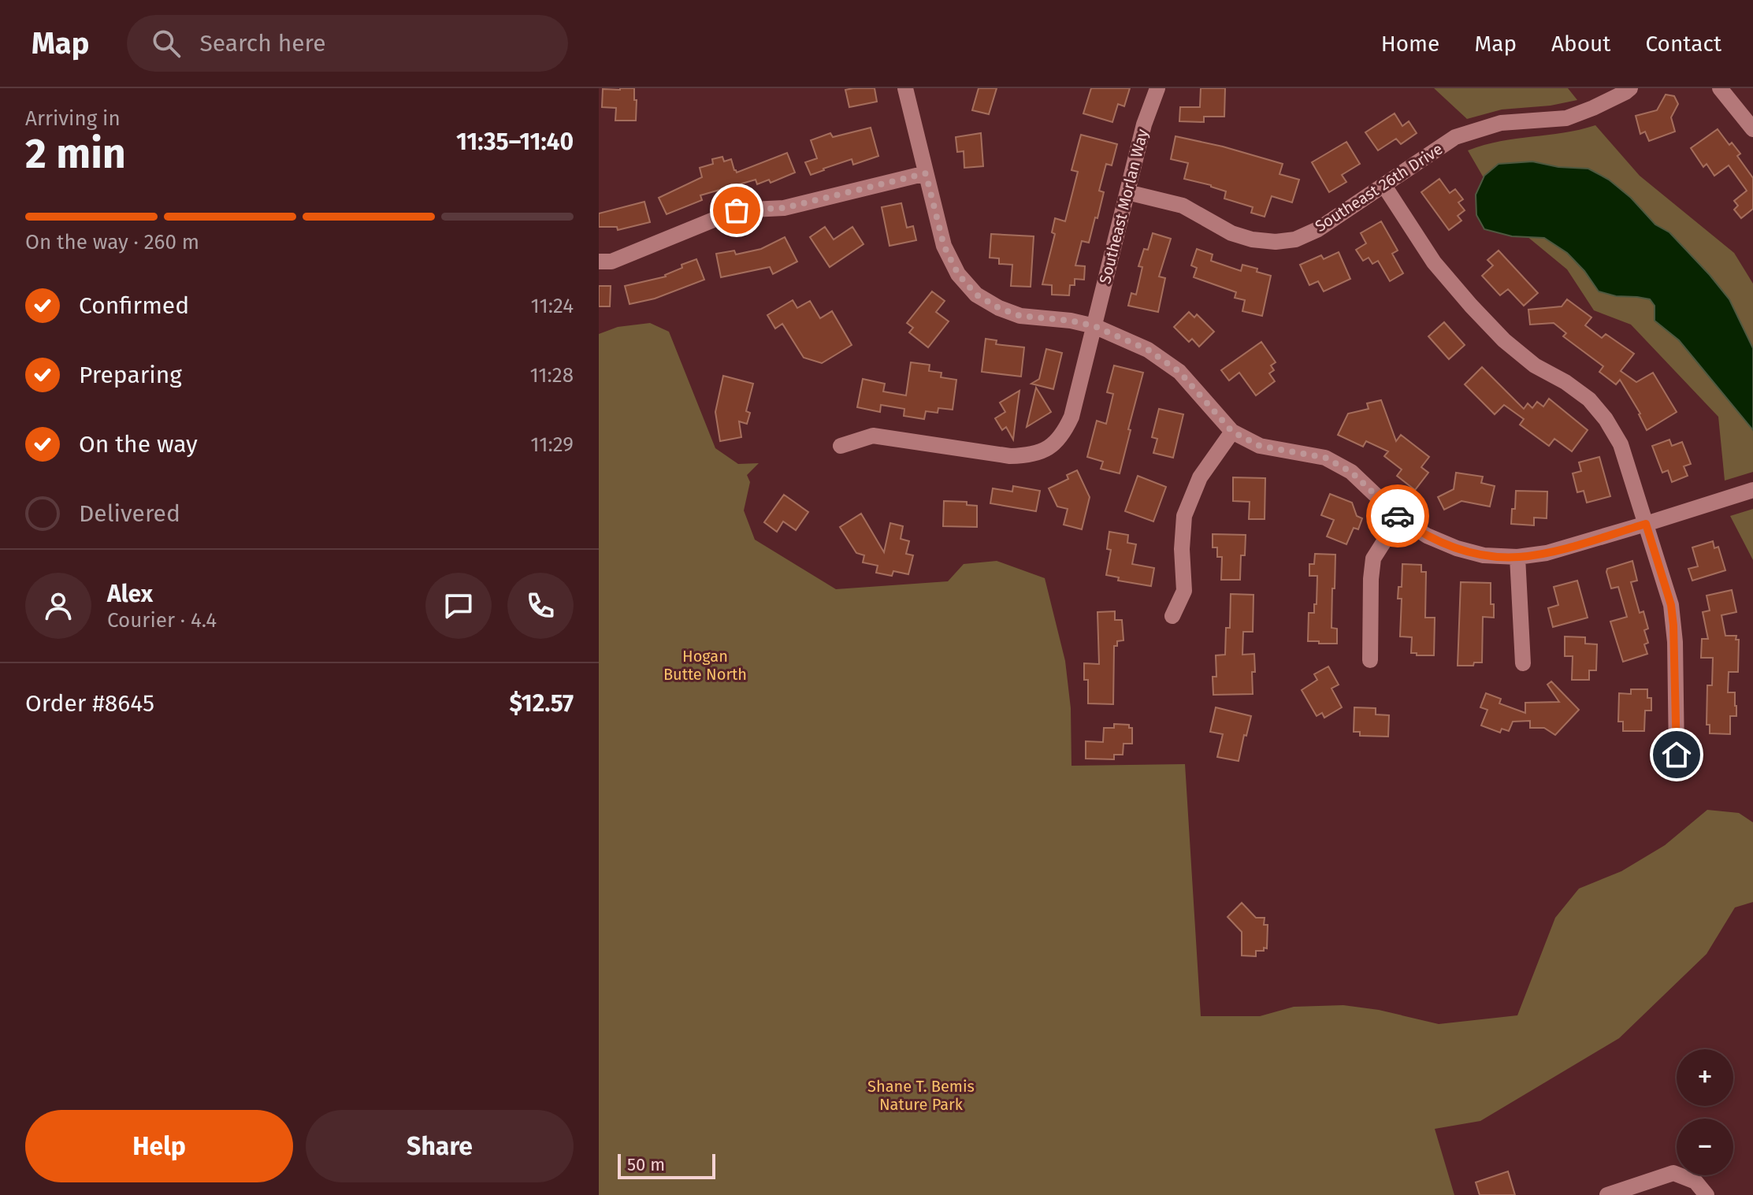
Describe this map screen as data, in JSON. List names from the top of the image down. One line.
{"streets":{"street":["Southeast 26th Drive","Southeast Morlan Way"]},"crossings":[["Southeast 26th Drive","Southeast Morlan Way"]],"parks":["Hogan Butte North","Shane T. Bemis Nature Park"],"scale_bar":"50 m","page":{"header":"Map","search":"Search here","nav":["Home","Map","About","Contact"],"heading":["2 min","Arriving in","11:35–11:40"],"panel":["Alex","Courier · 4.4","Order #8645","$12.57"],"bar":"On the way · 260 m","list":[["Confirmed","11:24"],["Preparing","11:28"],["On the way","11:29"],"Delivered"],"map_buttons":["+","−"],"buttons":["Help","Share"],"scale":"50 m"}}
